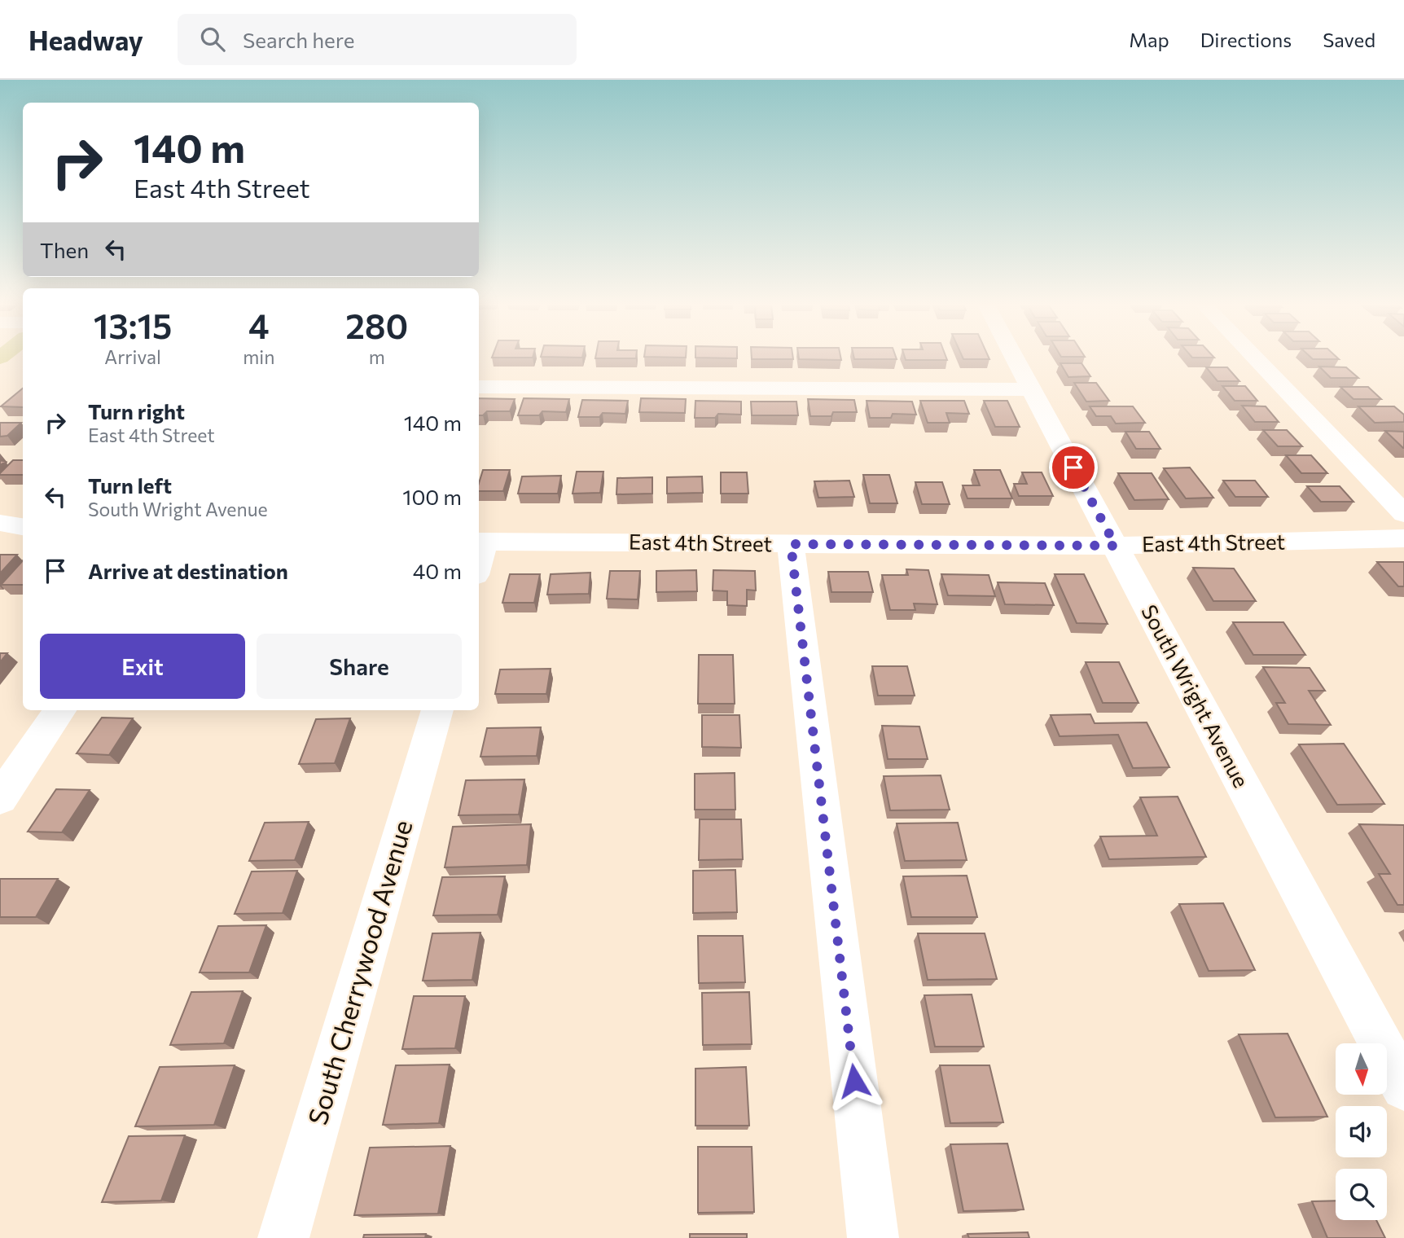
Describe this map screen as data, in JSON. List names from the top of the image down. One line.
{"streets":{"street":["East 4th Street","South Wright Avenue","South Cherrywood Avenue"]},"crossings":[["East 4th Street","South Wright Avenue"]],"north":"bottom","page":{"header":"Headway","search":"Search here","nav":["Map","Directions","Saved"],"turn":["140 m","East 4th Street"],"then":"Then","eta":["13:15","Arrival","4","min","280","m"],"list":[{"name":"Turn right","note":"East 4th Street","value":"140 m"},{"name":"Turn left","note":"South Wright Avenue","value":"100 m"},{"name":"Arrive at destination","value":"40 m"}],"buttons":["Exit","Share"]}}
